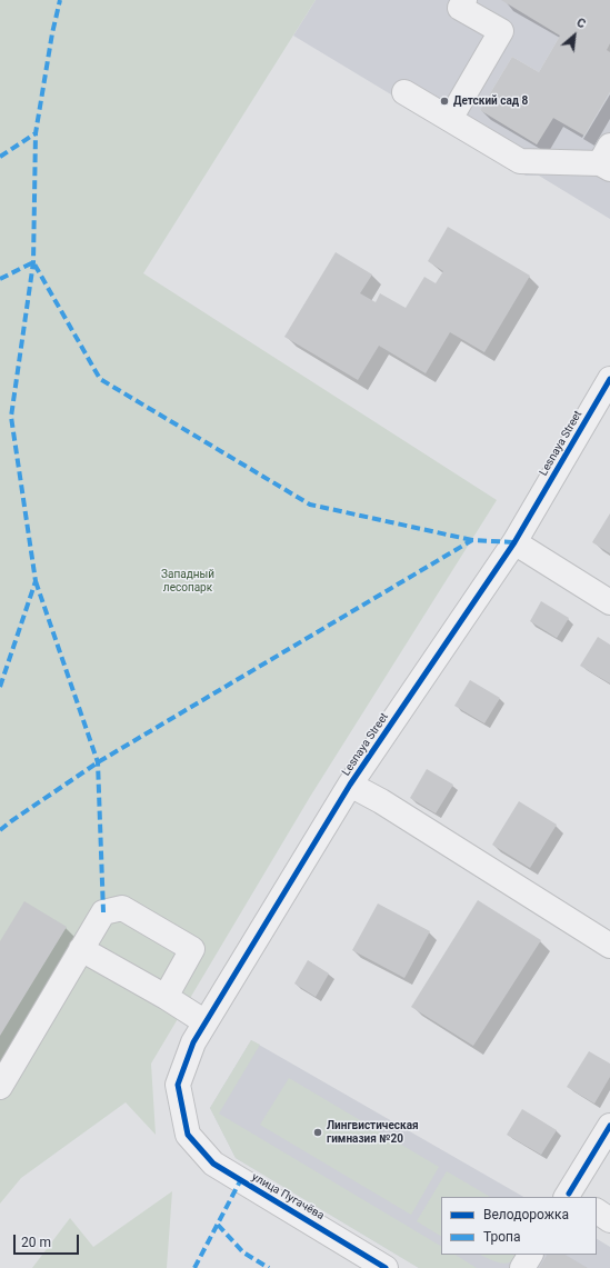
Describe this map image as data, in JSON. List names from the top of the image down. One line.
{"streets":{"street":["Lesnaya Street","улица Пугачёва"]},"crossings":[["Lesnaya Street","улица Пугачёва"]],"parks":["Западный лесопарк"],"places":["Детский сад 8","Лингвистическая гимназия №20"],"legend":["Велодорожка","Тропа"],"scale_bar":"20 m","north":"top right"}
